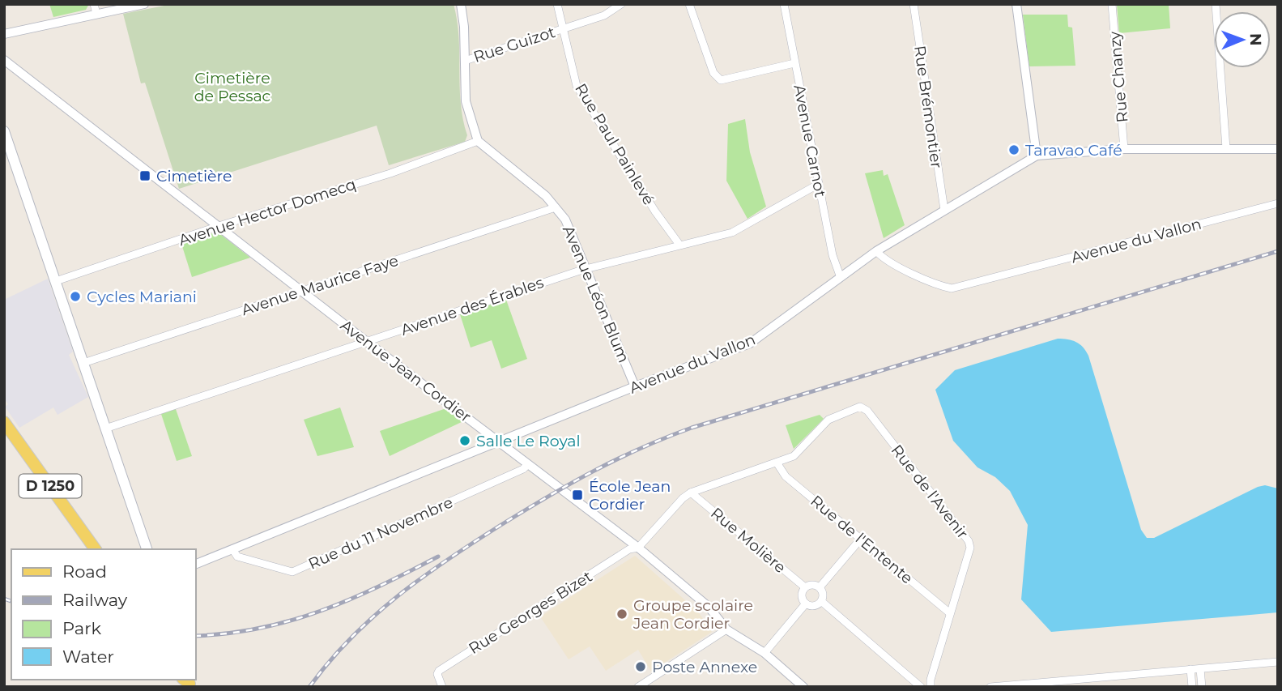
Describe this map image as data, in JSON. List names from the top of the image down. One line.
{"streets":{"main road":["D 1250"],"street":["Rue Guizot","Rue Chanzy","Rue Brémontier","Avenue Carnot","Rue Paul Painlevé","Avenue Hector Domecq","Avenue du Vallon","Avenue Maurice Faye","Avenue Léon Blum","Avenue des Érables","Avenue Jean Cordier","Rue de l'Avenir","Rue du 11 Novembre","Rue de l'Entente","Rue Molière","Rue Georges Bizet"]},"crossings":[["Rue Guizot","Rue Paul Painlevé"],["Avenue Carnot","Avenue du Vallon"],["Avenue Carnot","Avenue des Érables"],["Rue Paul Painlevé","Avenue des Érables"],["Avenue Hector Domecq","Avenue Léon Blum"],["Avenue Hector Domecq","Avenue Jean Cordier"],["Avenue du Vallon","Avenue Léon Blum"],["Avenue du Vallon","Avenue Jean Cordier"],["Avenue du Vallon","Rue du 11 Novembre"],["Avenue Maurice Faye","Avenue Léon Blum"],["Avenue Maurice Faye","Avenue Jean Cordier"],["Avenue Léon Blum","Avenue des Érables"],["Avenue des Érables","Avenue Jean Cordier"],["Avenue Jean Cordier","Rue du 11 Novembre"],["Avenue Jean Cordier","Rue Georges Bizet"],["Rue de l'Avenir","Rue de l'Entente"]],"parks":["Cimetière de Pessac"],"places":{"other":["Taravao Café","Cycles Mariani","Salle Le Royal","Groupe scolaire Jean Cordier","Poste Annexe"],"transit":["Cimetière","École Jean Cordier"]},"legend":["Road","Railway","Park","Water"],"north":"right"}
